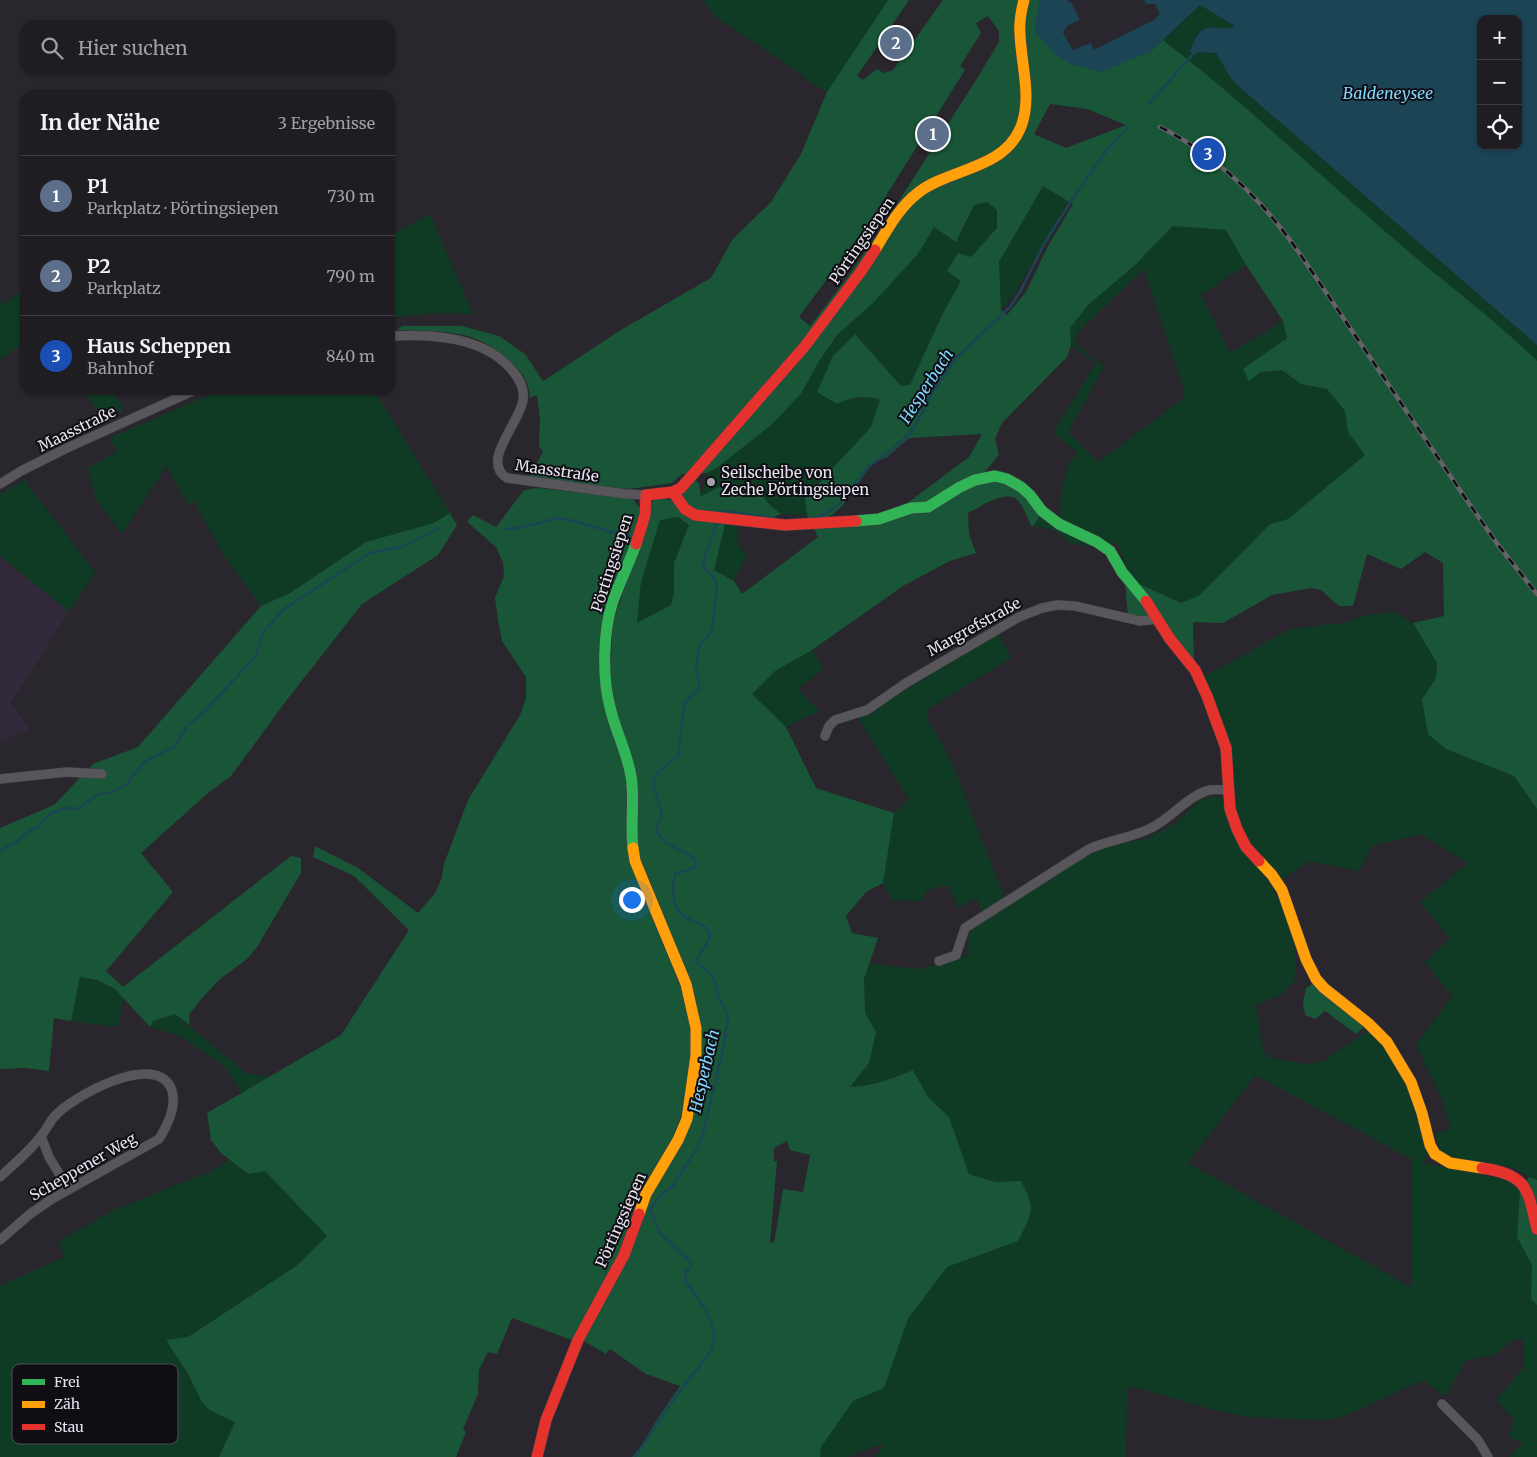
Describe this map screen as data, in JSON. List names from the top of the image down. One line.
{"streets":{"street":["Pörtingsiepen","Maasstraße","Margrefstraße","Scheppener Weg"]},"crossings":[["Pörtingsiepen","Maasstraße"]],"water":["Baldeneysee","Hesperbach"],"places":["Seilscheibe von Zeche Pörtingsiepen"],"legend":["Frei","Zäh","Stau"],"page":{"map_buttons":["+","−"],"search":"Hier suchen","pins":["2","1","3"],"heading":["In der Nähe","3 Ergebnisse"],"list":[{"mark":"1","name":"P1","note":"Parkplatz · Pörtingsiepen","value":"730 m"},{"mark":"2","name":"P2","note":"Parkplatz","value":"790 m"},{"mark":"3","name":"Haus Scheppen","note":"Bahnhof","value":"840 m"}]}}
